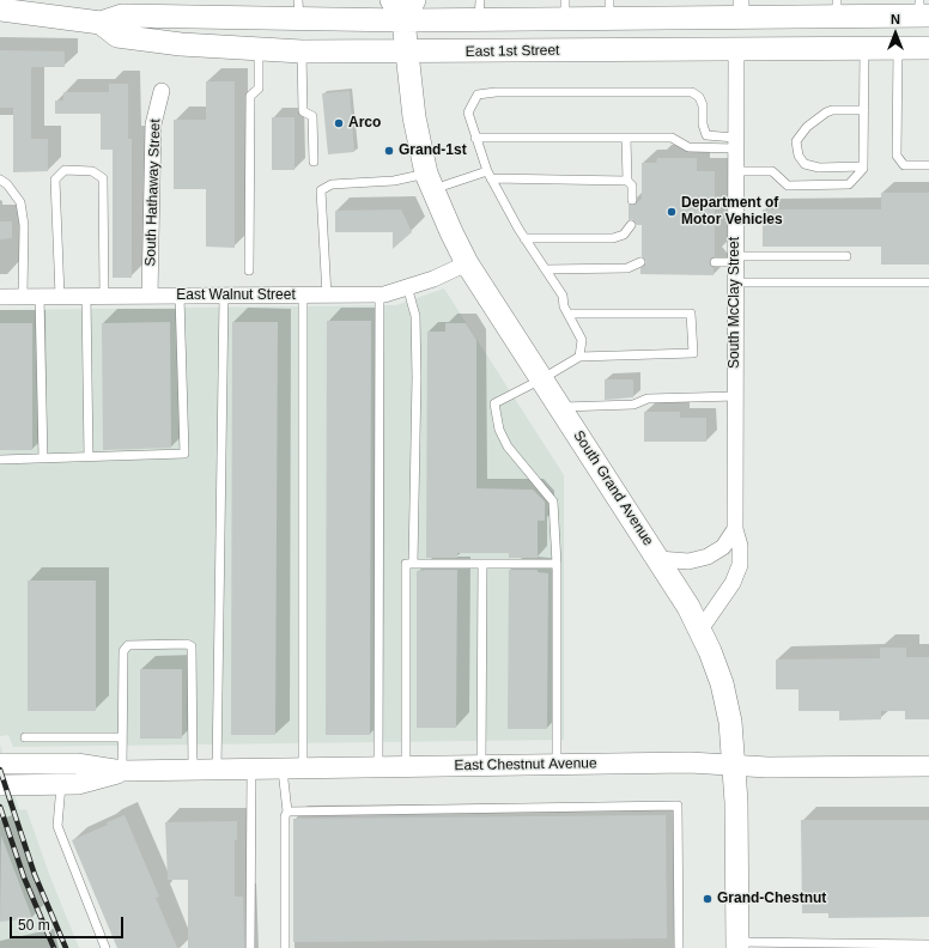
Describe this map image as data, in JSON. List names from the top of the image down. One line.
{"streets":{"main road":["East 1st Street","South Grand Avenue"],"street":["South Hathaway Street","East Walnut Street","South McClay Street","East Chestnut Avenue"]},"crossings":[["East 1st Street","South McClay Street"],["East 1st Street","South Grand Avenue"],["South Hathaway Street","East Walnut Street"],["East Walnut Street","South Grand Avenue"],["South McClay Street","South Grand Avenue"],["South Grand Avenue","East Chestnut Avenue"]],"places":["Arco","Grand-1st","Department of Motor Vehicles","Grand-Chestnut"],"scale_bar":"50 m","north":"top"}
